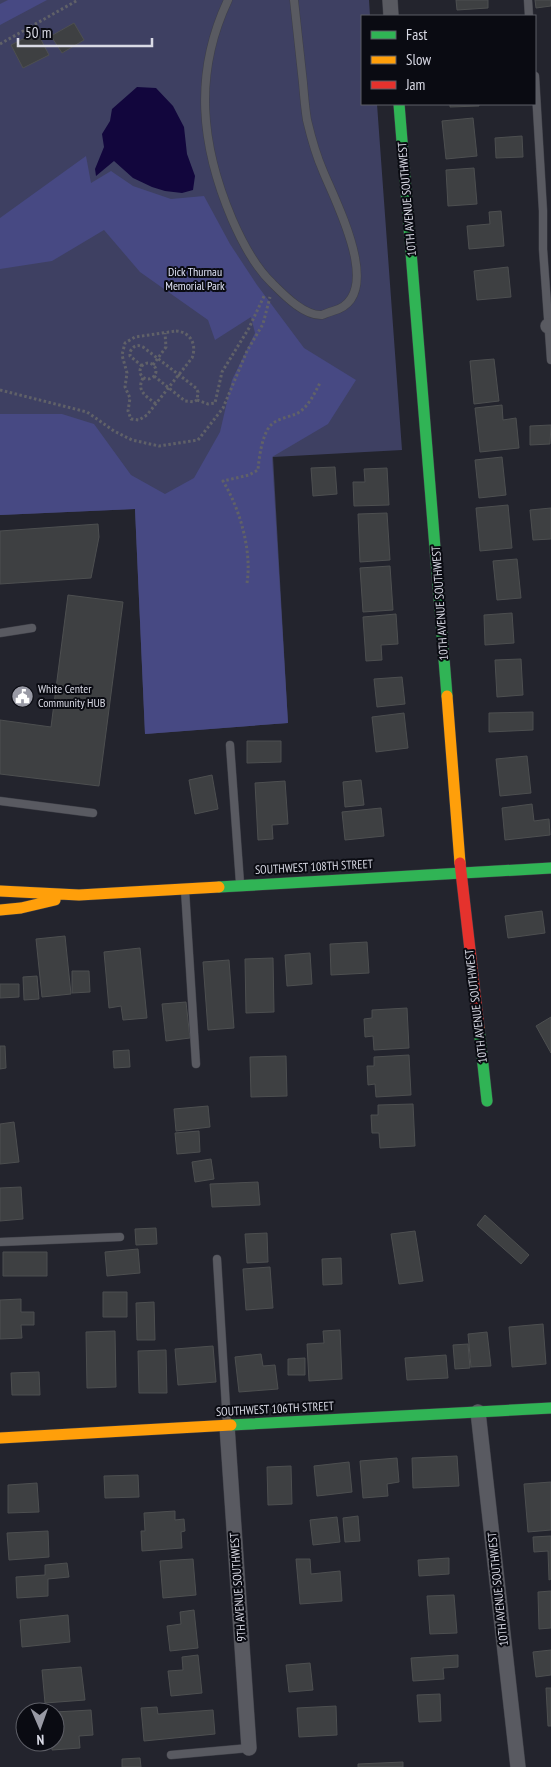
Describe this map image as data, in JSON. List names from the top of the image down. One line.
{"streets":{"street":["10TH AVENUE SOUTHWEST","SOUTHWEST 108TH STREET","SOUTHWEST 106TH STREET","9TH AVENUE SOUTHWEST"]},"crossings":[["10TH AVENUE SOUTHWEST","SOUTHWEST 108TH STREET"],["10TH AVENUE SOUTHWEST","SOUTHWEST 106TH STREET"],["SOUTHWEST 106TH STREET","9TH AVENUE SOUTHWEST"]],"parks":["Dick Thurnau Memorial Park"],"places":{"public building":["White Center Community HUB"]},"legend":["Fast","Slow","Jam"],"scale_bar":"50 m","north":"bottom"}
